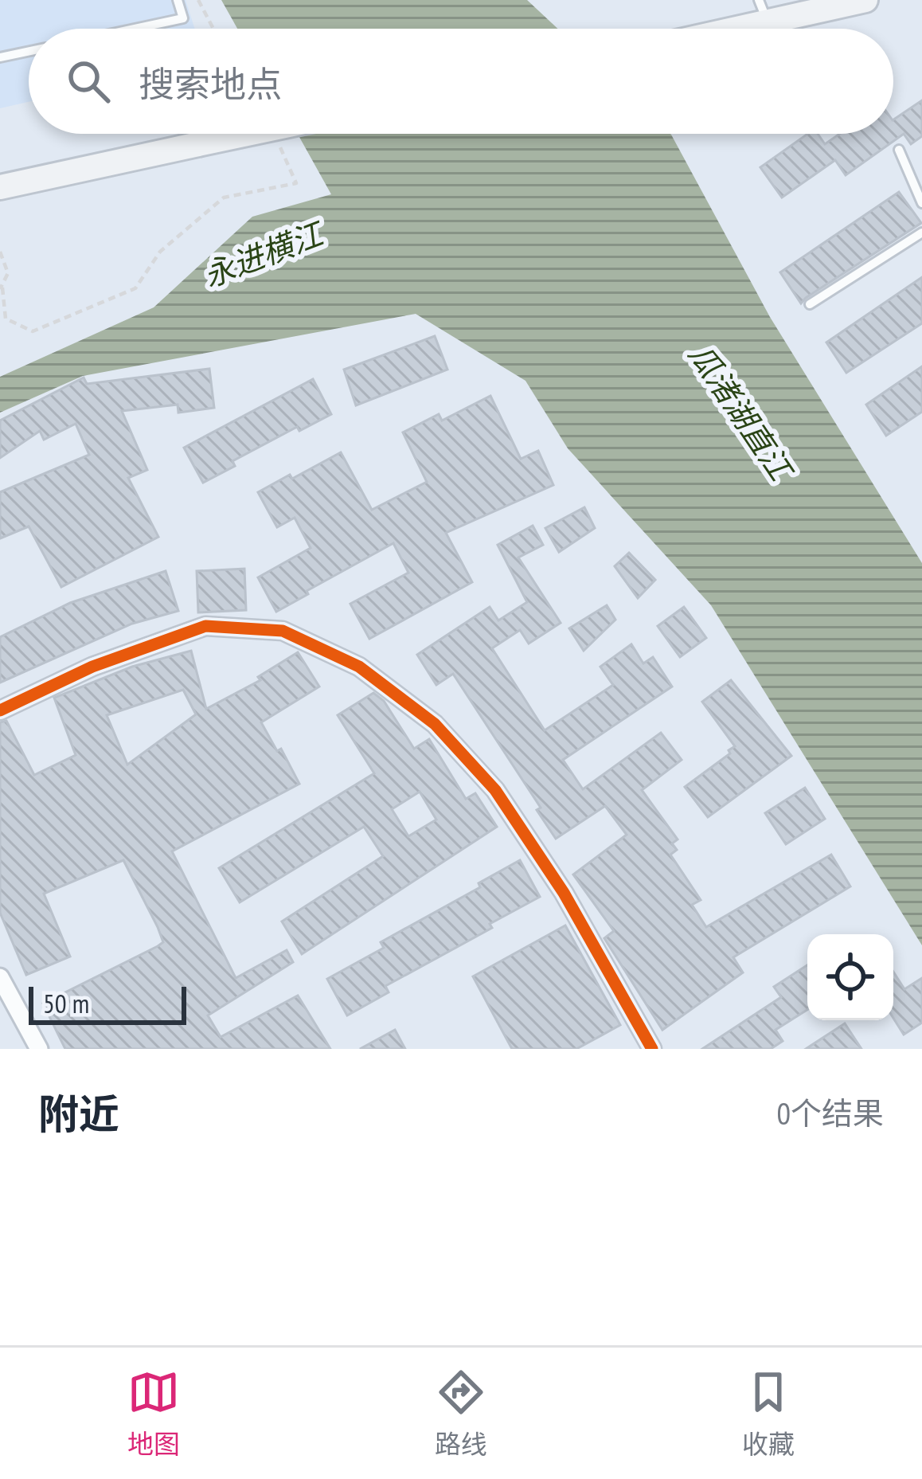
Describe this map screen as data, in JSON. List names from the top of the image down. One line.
{"water":["永进横江","瓜渚湖直江"],"scale_bar":"50 m","page":{"search":"搜索地点","scale":"50 m","heading":["附近","0个结果"],"nav":["地图","路线","收藏"]}}
